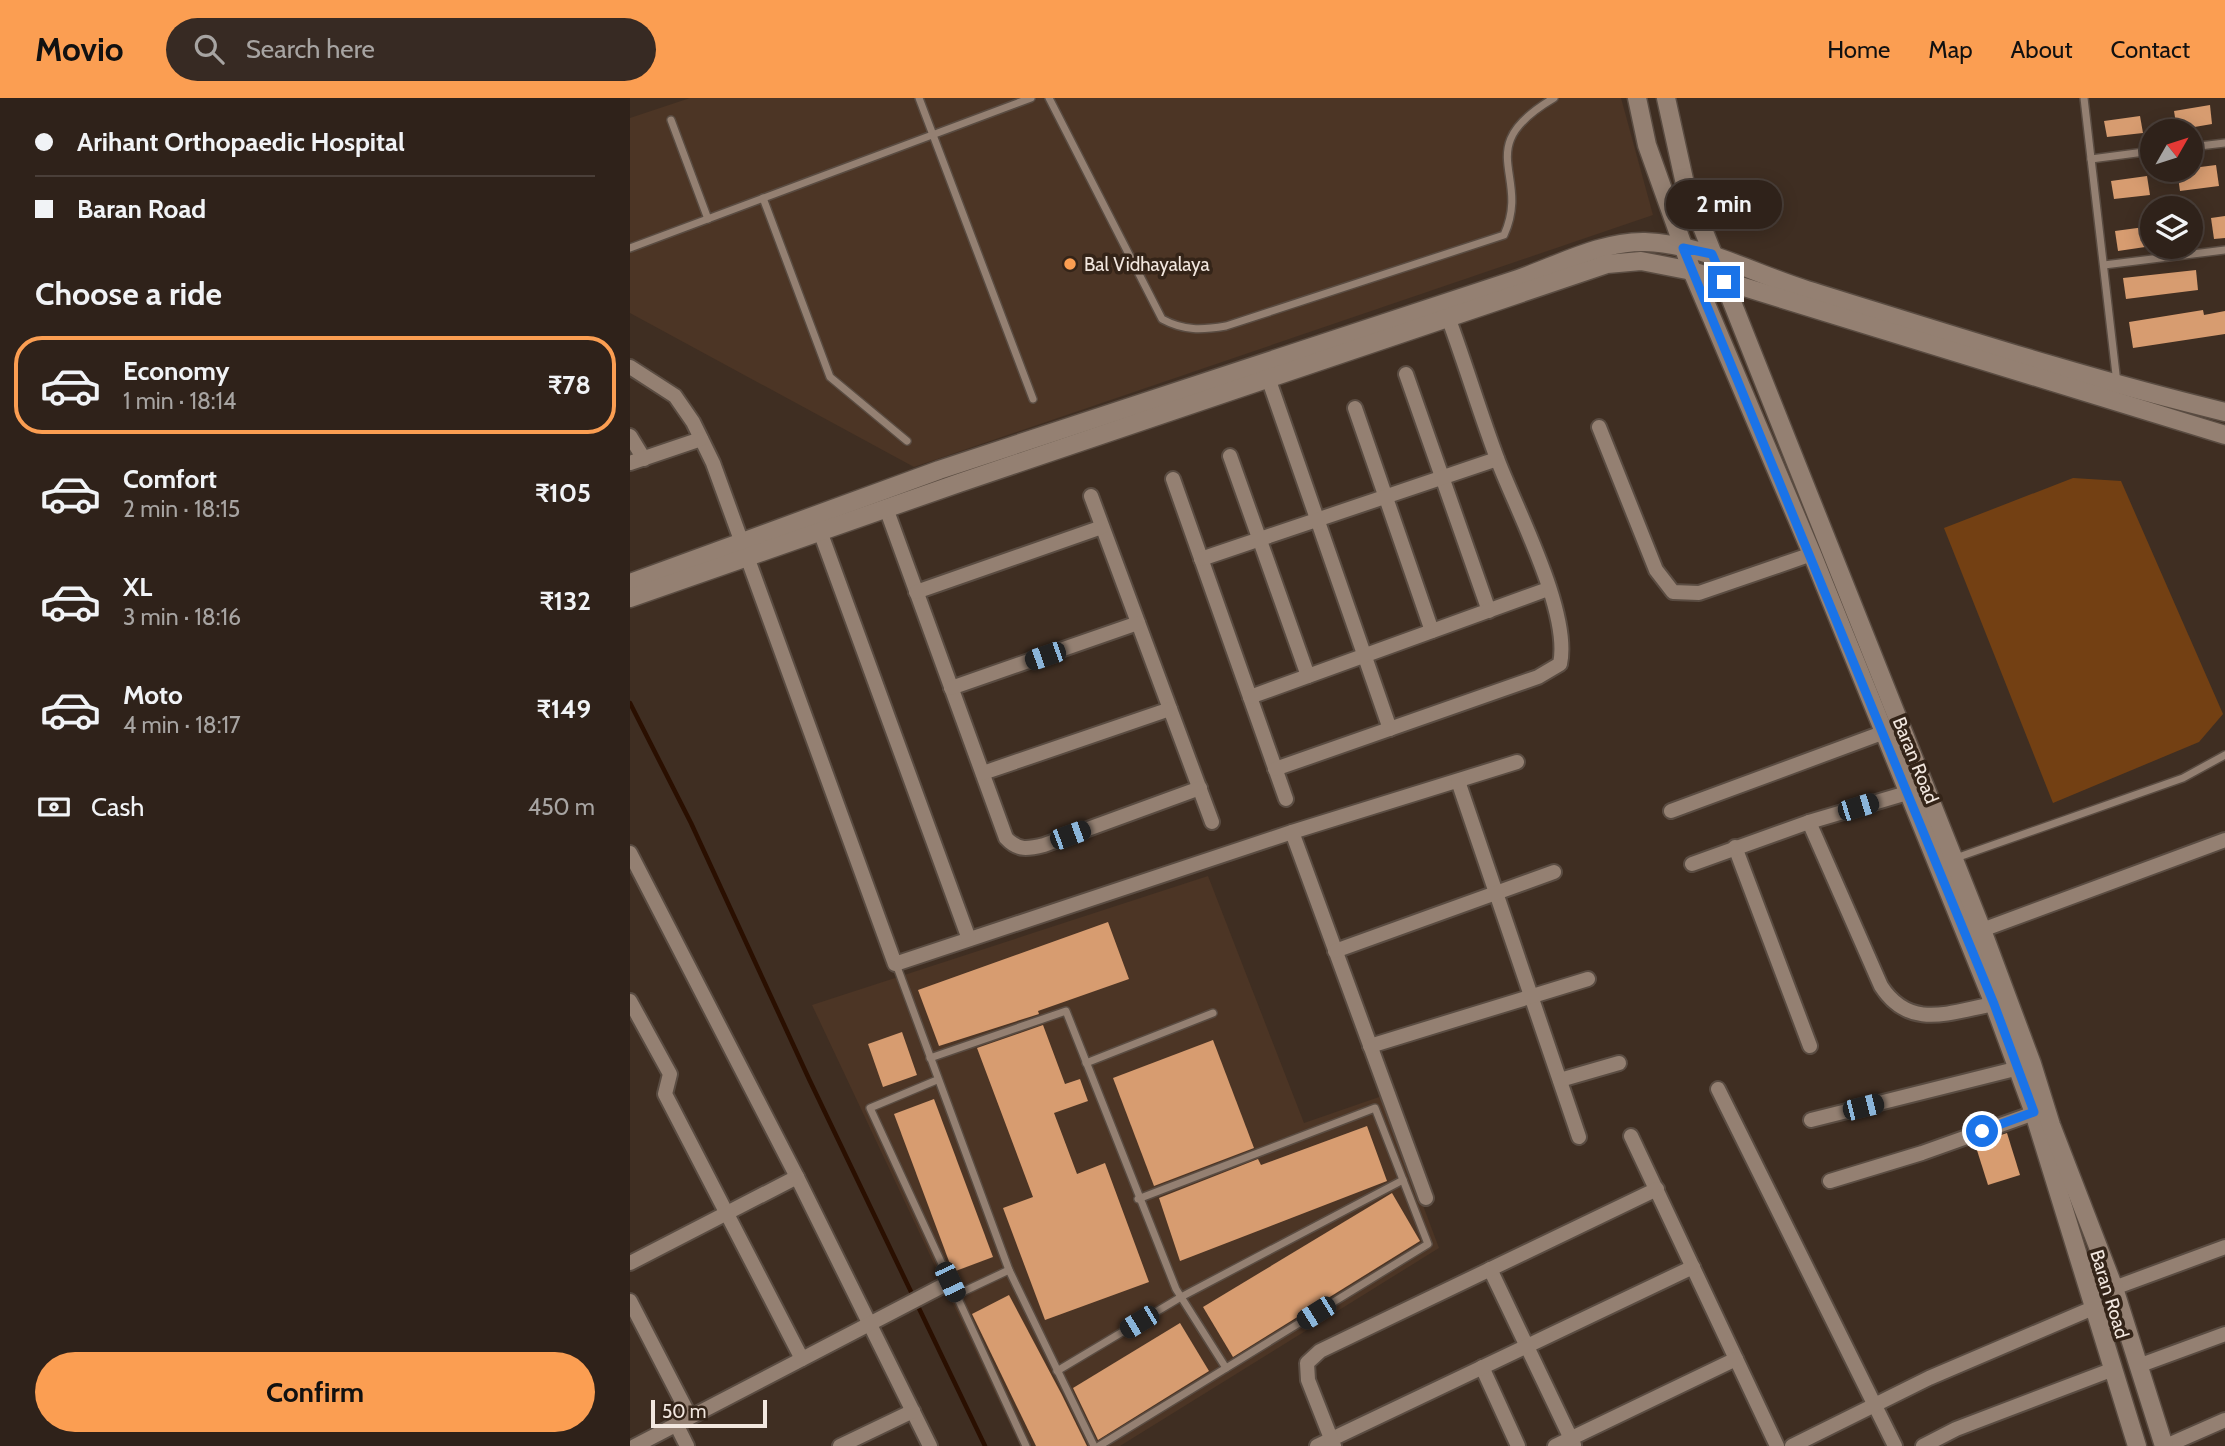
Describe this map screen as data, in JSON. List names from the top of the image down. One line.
{"streets":{"street":["Baran Road"]},"places":["Bal Vidhayalaya"],"scale_bar":"50 m","north":"top right","page":{"header":"Movio","search":"Search here","nav":["Home","Map","About","Contact"],"banner":["Arihant Orthopaedic Hospital","Baran Road"],"bubble":"2 min","heading":"Choose a ride","list":[{"name":"Economy","note":"1 min · 18:14","value":"₹78"},{"name":"Comfort","note":"2 min · 18:15","value":"₹105"},{"name":"XL","note":"3 min · 18:16","value":"₹132"},{"name":"Moto","note":"4 min · 18:17","value":"₹149"}],"pay":["Cash","450 m"],"buttons":"Confirm","scale":"50 m"}}
